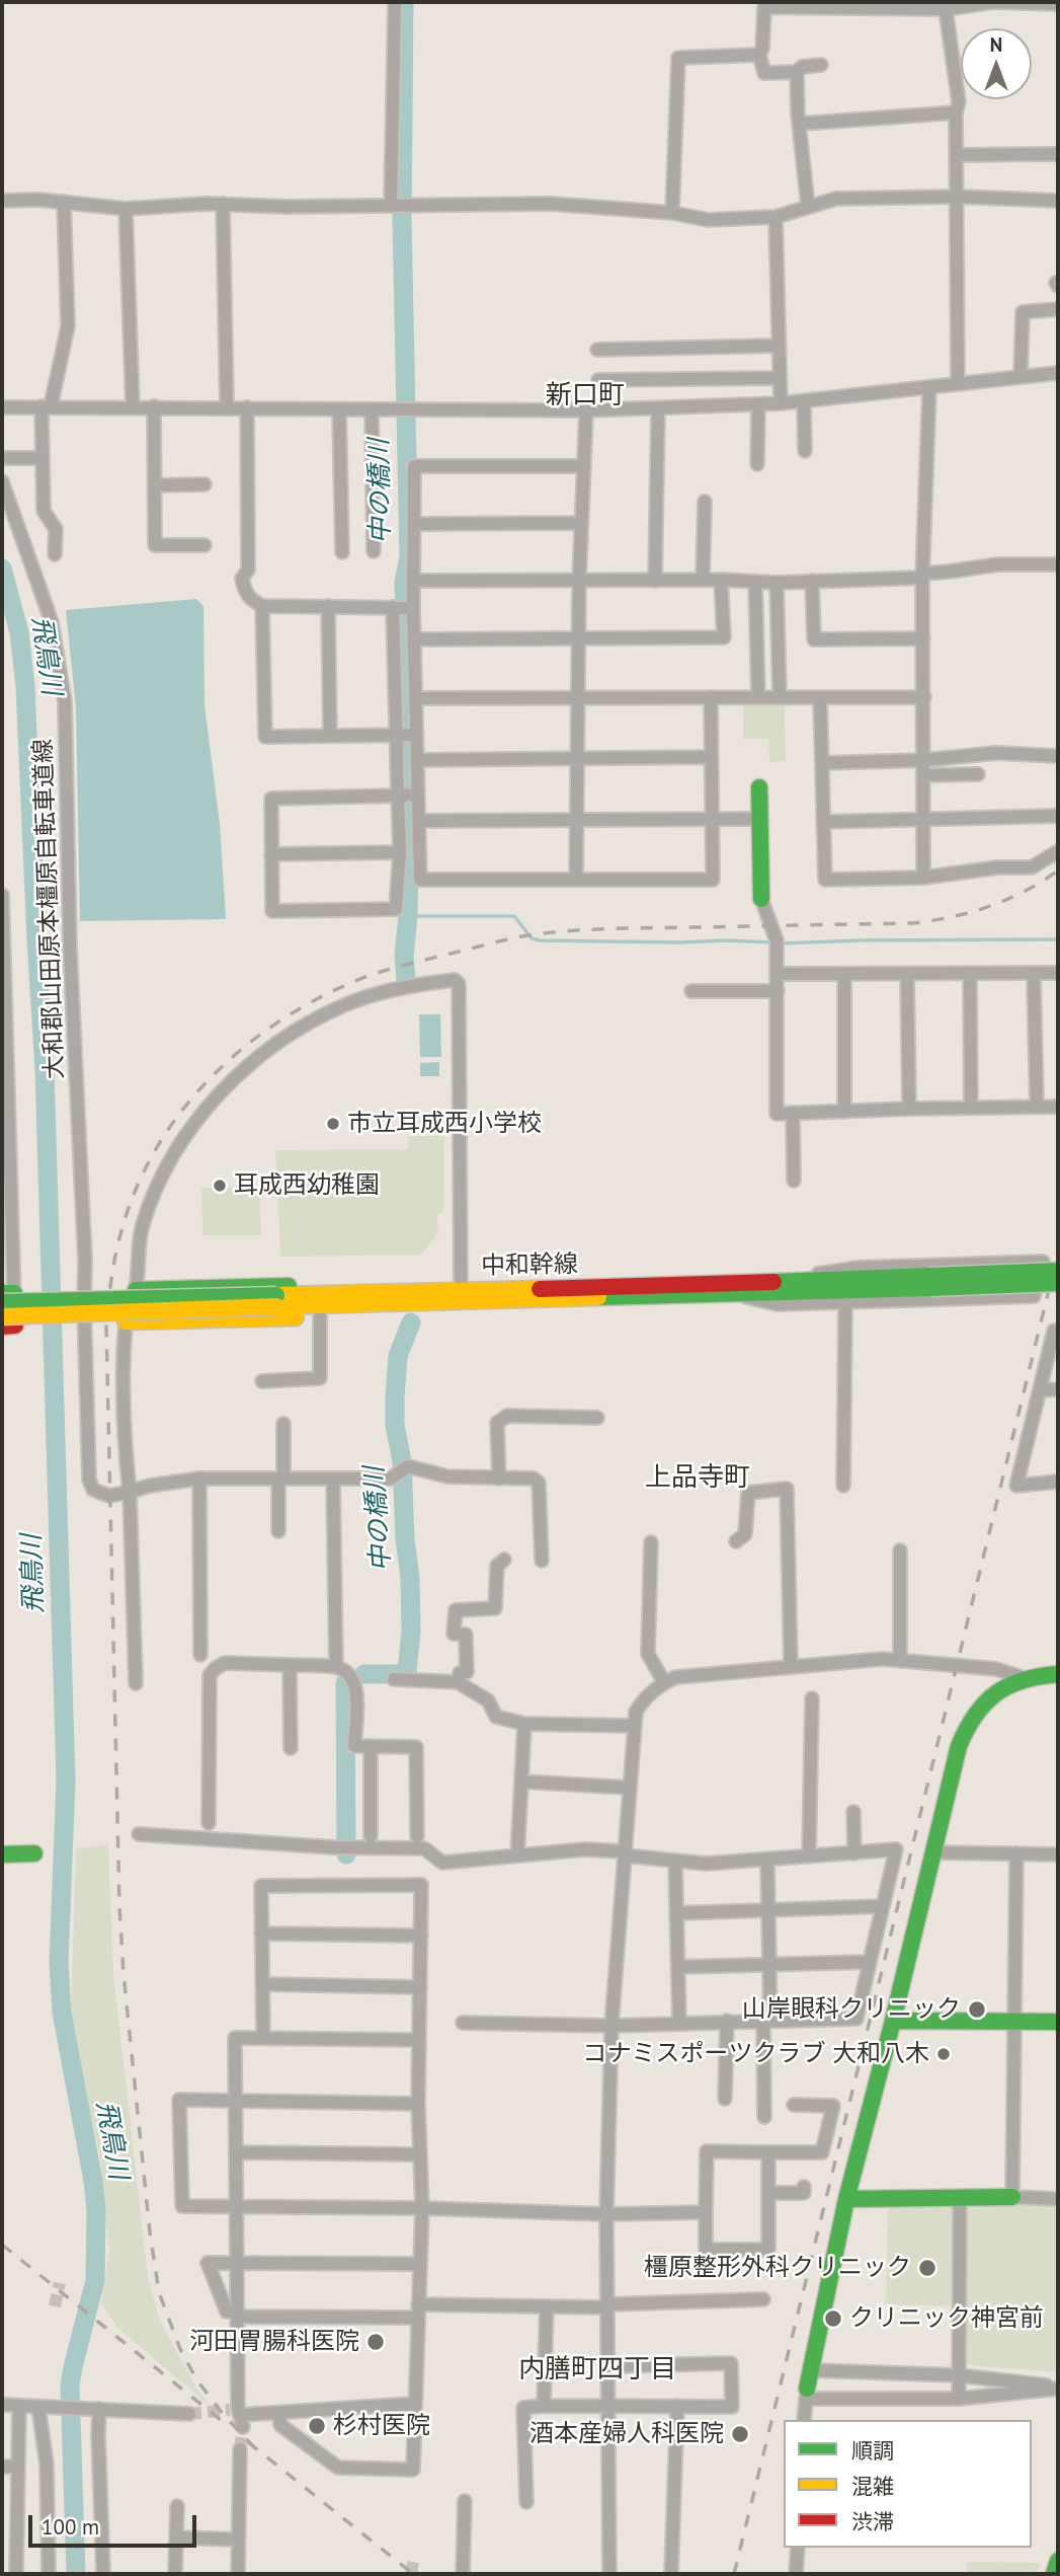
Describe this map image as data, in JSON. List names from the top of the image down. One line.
{"streets":{"main road":["中和幹線"],"street":["大和郡山田原本橿原自転車道線"]},"districts":["新口町","上品寺町","内膳町四丁目"],"water":["中の橋川","飛鳥川"],"places":["市立耳成西小学校","耳成西幼稚園","山岸眼科クリニック","コナミスポーツクラブ 大和八木","橿原整形外科クリニック","クリニック神宮前","河田胃腸科医院","杉村医院","酒本産婦人科医院"],"legend":["順調","混雑","渋滞"],"scale_bar":"100 m","north":"top"}
